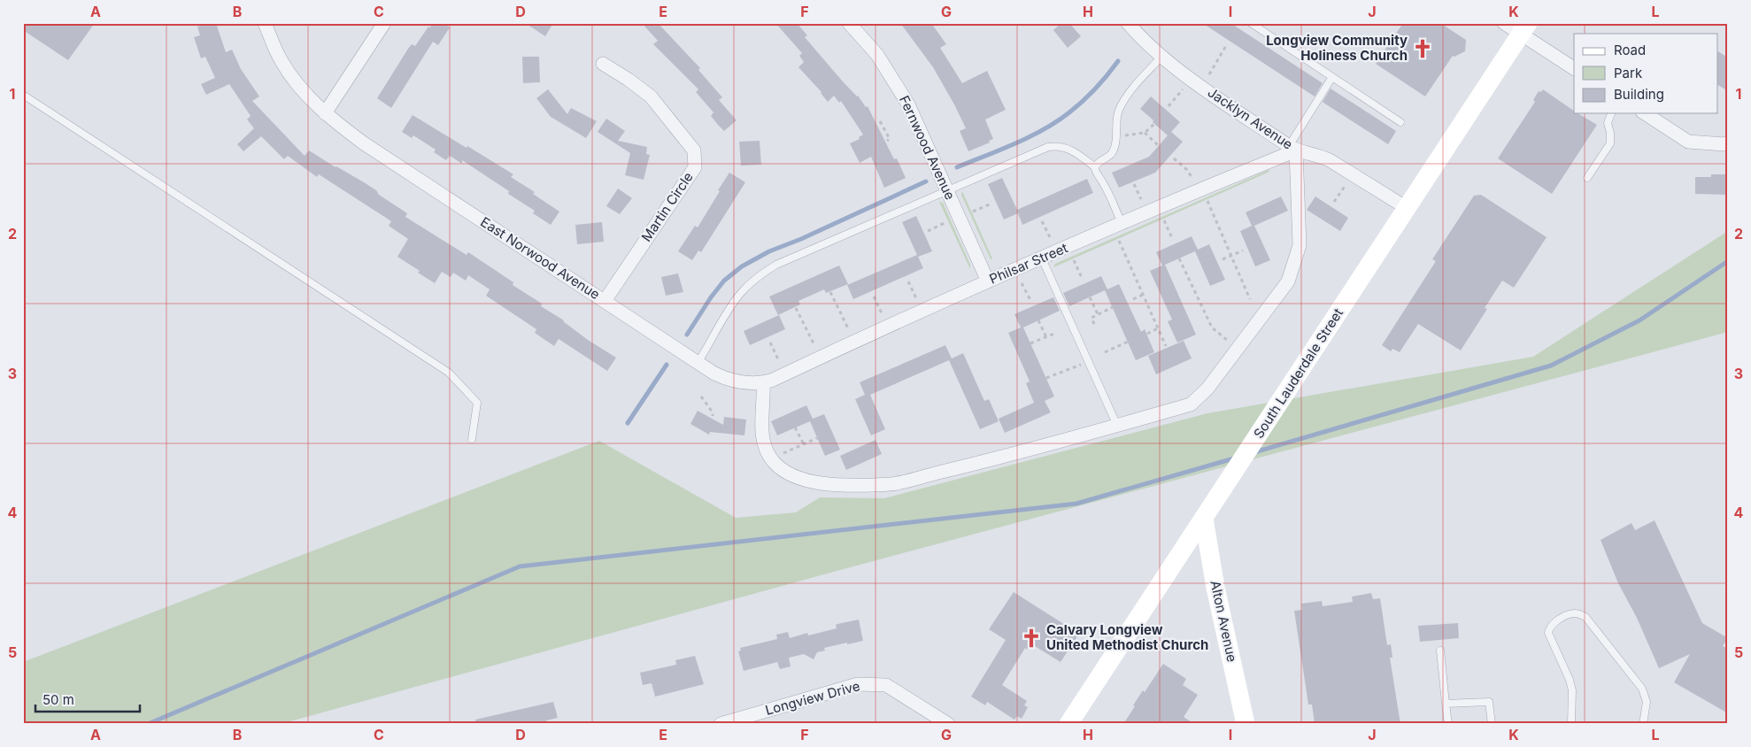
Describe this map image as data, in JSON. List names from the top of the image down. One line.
{"streets":{"street":["Jacklyn Avenue","Fernwood Avenue","Martin Circle","East Norwood Avenue","Philsar Street","South Lauderdale Street","Alton Avenue","Longview Drive"]},"crossings":[["Jacklyn Avenue","Philsar Street"],["Jacklyn Avenue","South Lauderdale Street"],["Fernwood Avenue","Philsar Street"],["Martin Circle","East Norwood Avenue"],["East Norwood Avenue","Philsar Street"],["South Lauderdale Street","Alton Avenue"]],"places":{"church":["Longview Community Holiness Church","Calvary Longview United Methodist Church"]},"legend":["Road","Park","Building"],"scale_bar":"50 m","grid":{"columns":["A","B","C","D","E","F","G","H","I","J","K","L"],"rows":["1","2","3","4","5"]}}
